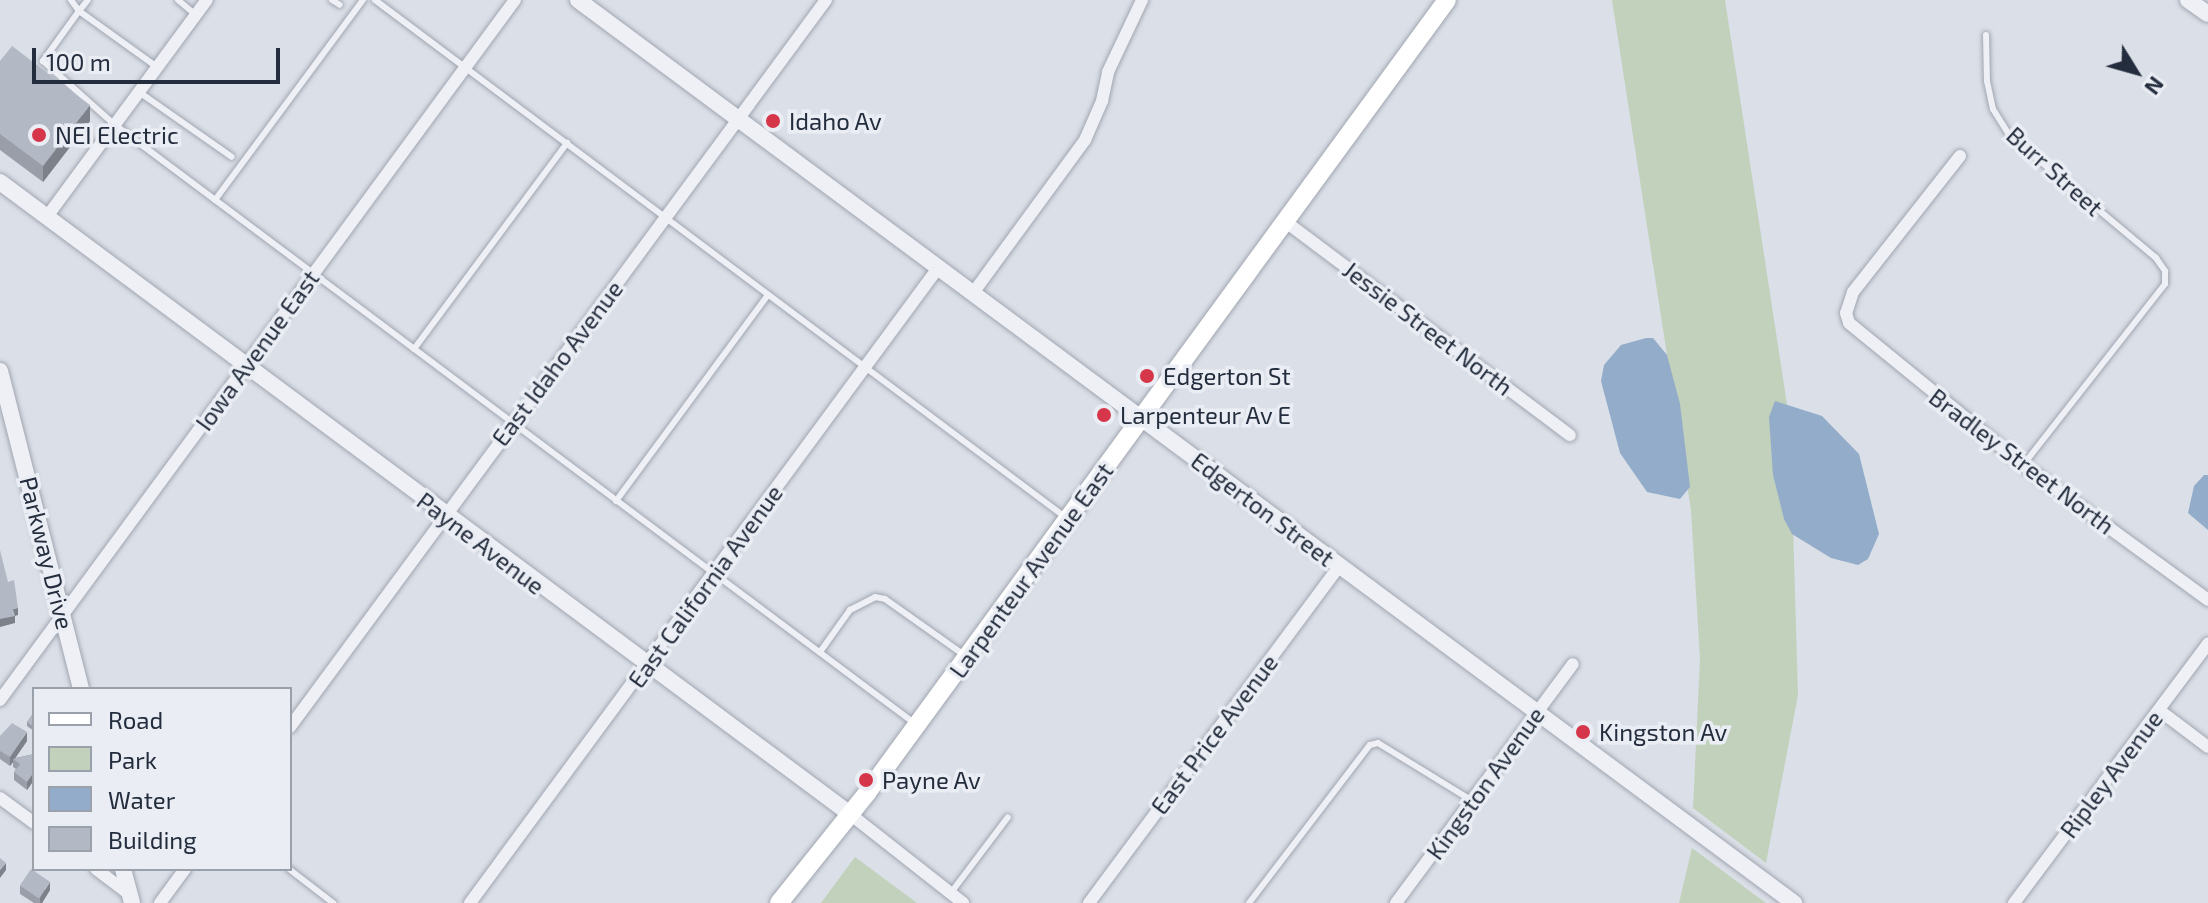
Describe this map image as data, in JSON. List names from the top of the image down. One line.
{"streets":{"main road":["Larpenteur Avenue East"],"street":["Jessie Street North","Iowa Avenue East","East Idaho Avenue","Bradley Street North","Edgerton Street","Payne Avenue","Parkway Drive","East California Avenue","East Price Avenue","Ripley Avenue","Kingston Avenue"],"lane":["Burr Street"]},"crossings":[["Burr Street","Bradley Street North"],["Jessie Street North","Larpenteur Avenue East"],["Iowa Avenue East","Payne Avenue"],["Iowa Avenue East","Parkway Drive"],["East Idaho Avenue","Edgerton Street"],["East Idaho Avenue","Payne Avenue"],["Edgerton Street","Larpenteur Avenue East"],["Edgerton Street","East California Avenue"],["Edgerton Street","East Price Avenue"],["Edgerton Street","Kingston Avenue"],["Payne Avenue","Larpenteur Avenue East"],["Payne Avenue","East California Avenue"]],"places":["Idaho Av","NEI Electric","Edgerton St","Larpenteur Av E","Kingston Av","Payne Av"],"legend":["Road","Park","Water","Building"],"scale_bar":"100 m","north":"bottom right"}
